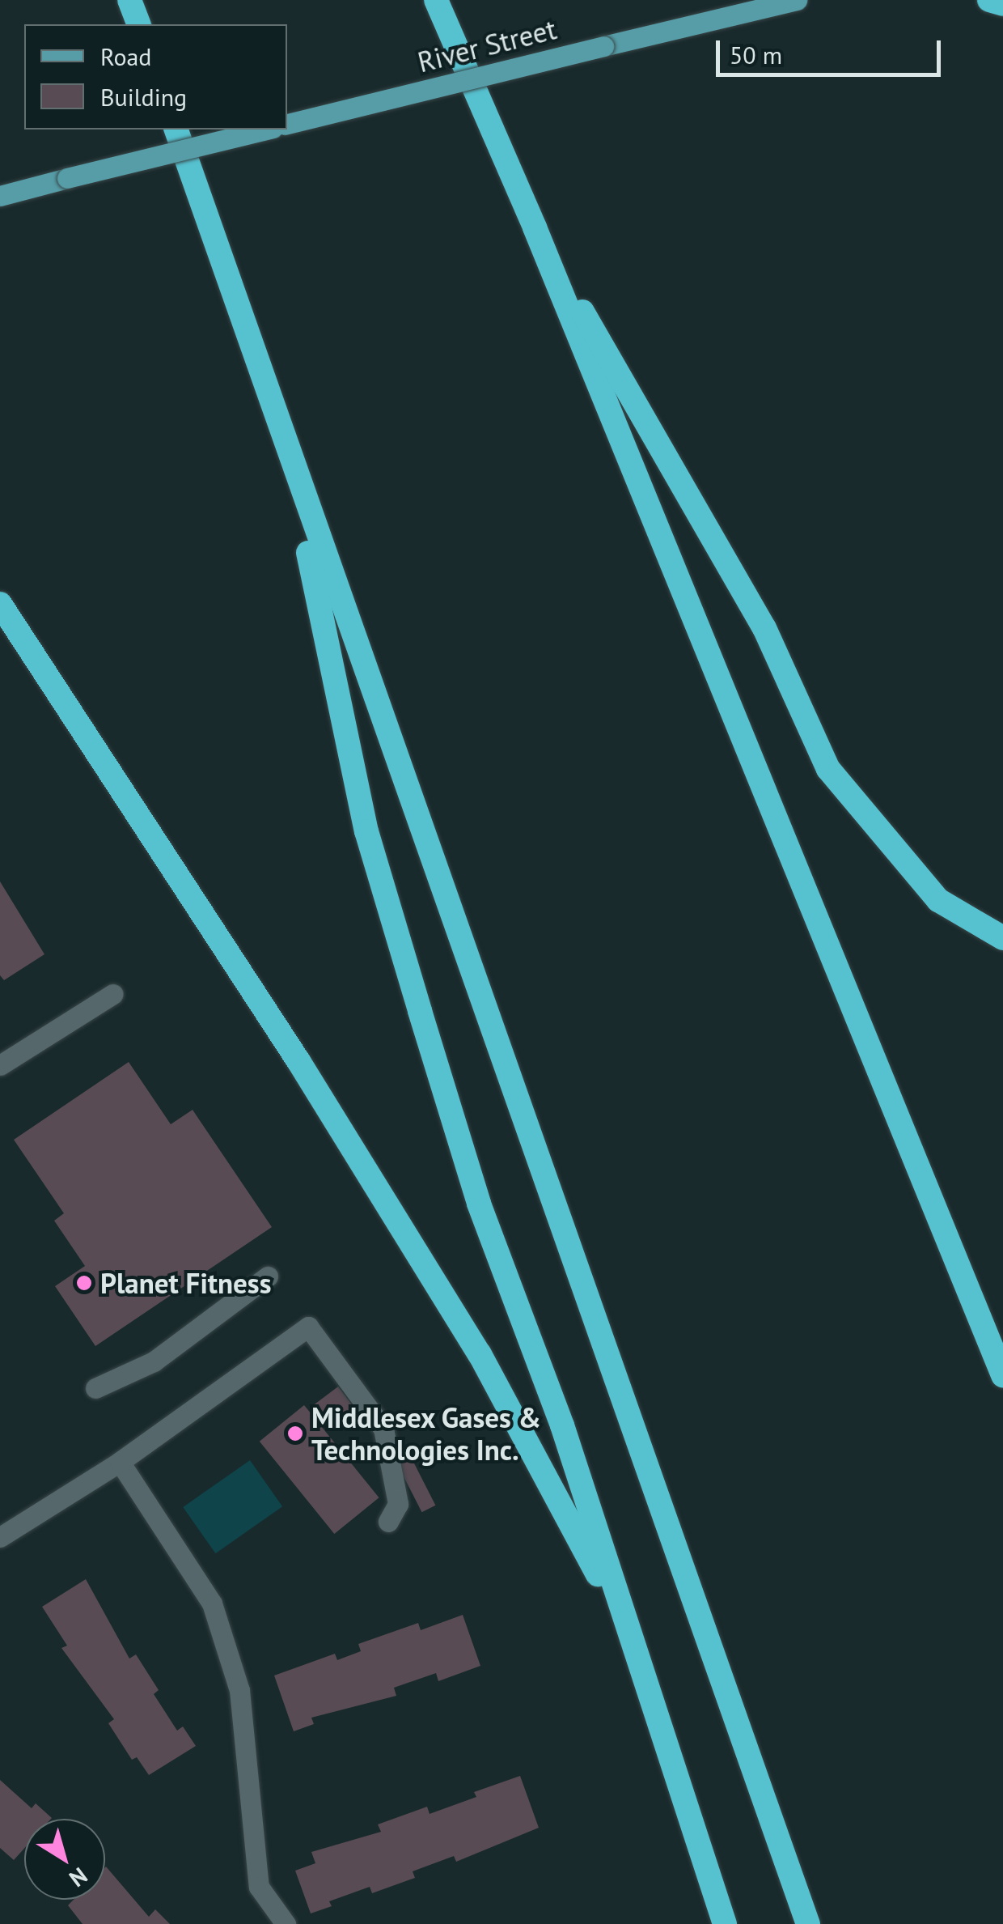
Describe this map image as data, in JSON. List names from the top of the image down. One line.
{"streets":{"main road":["River Street"]},"places":["Planet Fitness","Middlesex Gases & Technologies Inc."],"legend":["Road","Building"],"scale_bar":"50 m","north":"bottom right"}
